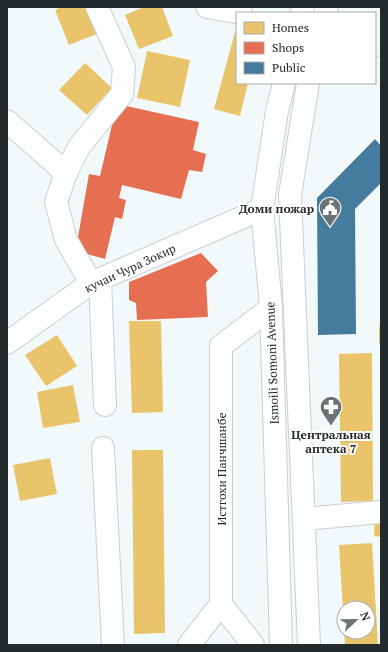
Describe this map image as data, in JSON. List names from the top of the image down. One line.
{"streets":{"street":["кучаи Чура Зокир","Ismoili Somoni Avenue","Истгохи Панчшанбе"]},"crossings":[["кучаи Чура Зокир","Ismoili Somoni Avenue"],["Ismoili Somoni Avenue","Истгохи Панчшанбе"]],"places":{"public building":["Доми пожар"],"pharmacy":["Центральная аптека 7"]},"legend":["Homes","Shops","Public"],"north":"right"}
